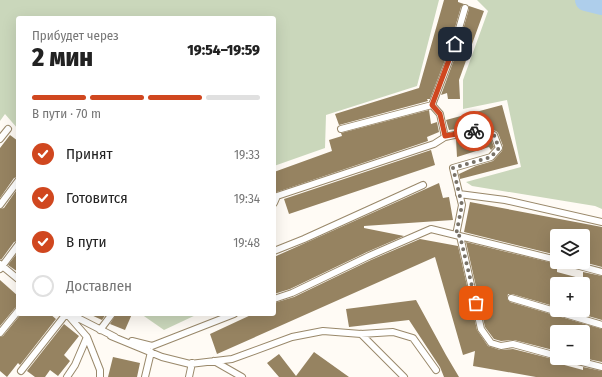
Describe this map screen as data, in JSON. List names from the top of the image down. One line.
{"page":{"heading":["2 мин","Прибудет через","19:54–19:59"],"bar":"В пути · 70 m","list":[["Принят","19:33"],["Готовится","19:34"],["В пути","19:48"],"Доставлен"],"map_buttons":["+","−"]}}
